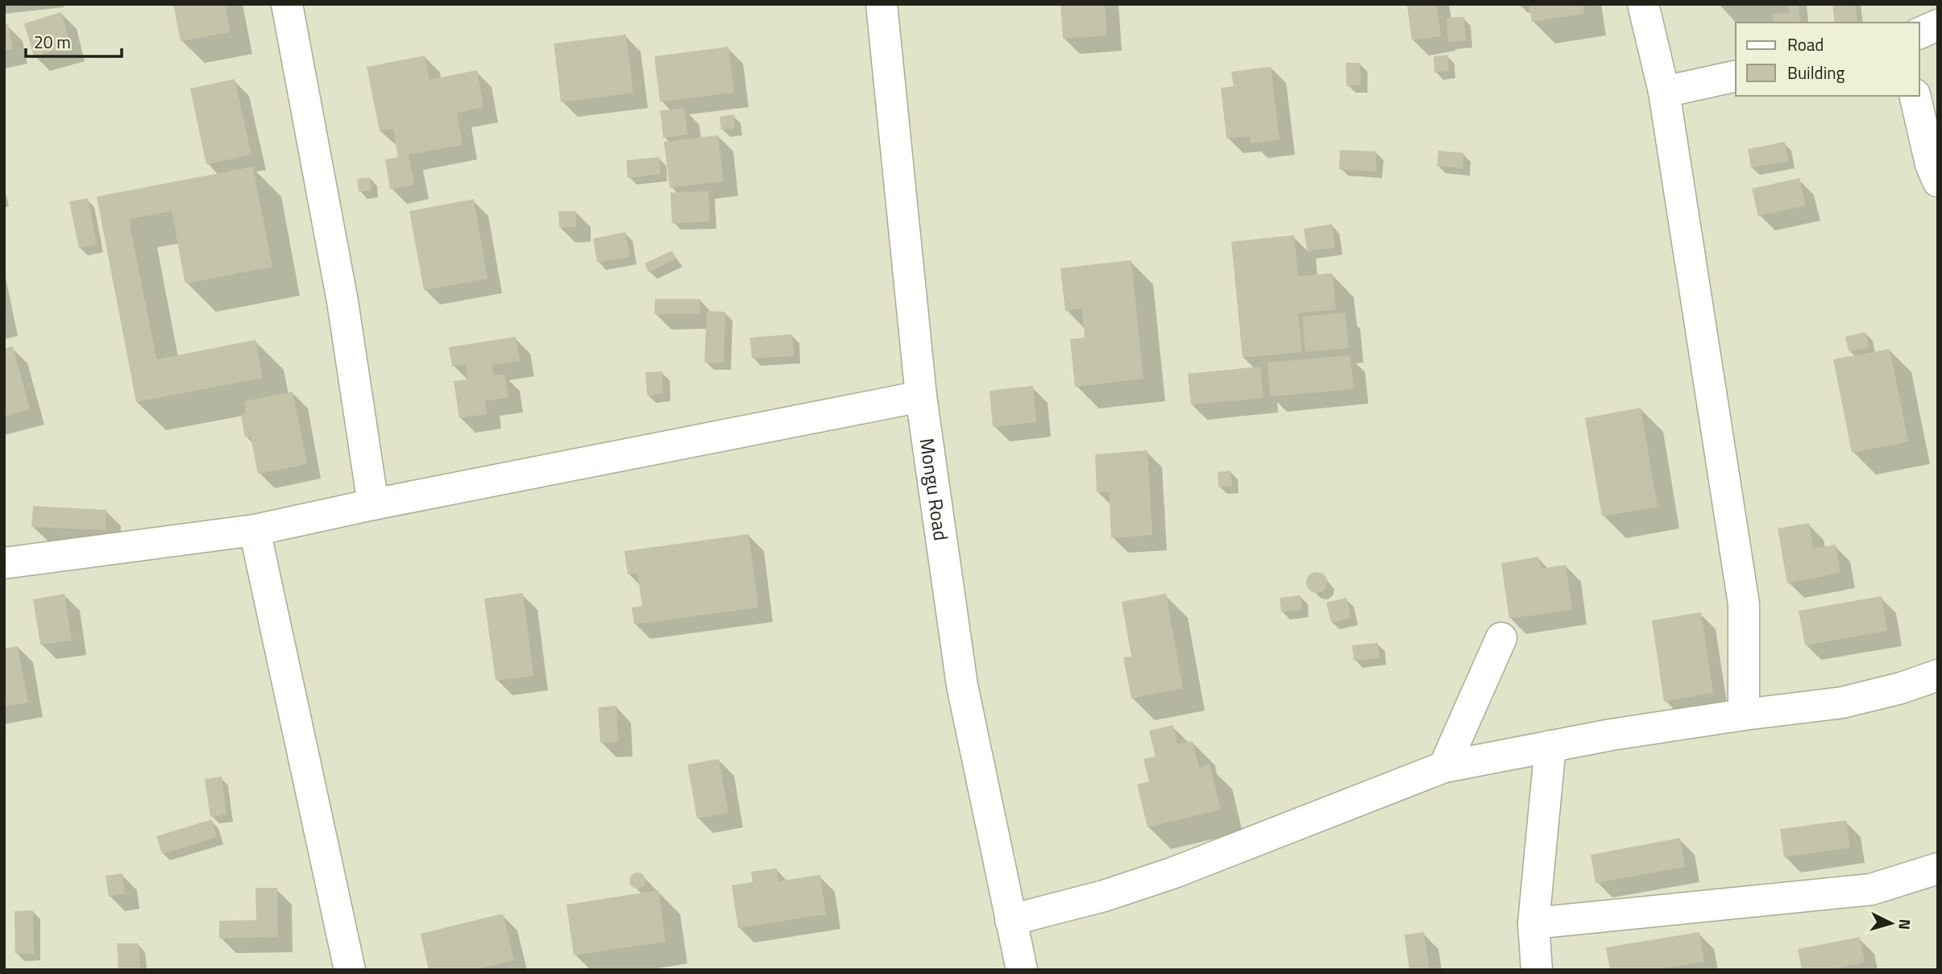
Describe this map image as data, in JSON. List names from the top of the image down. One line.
{"streets":{"street":["Mongu Road"]},"legend":["Road","Building"],"scale_bar":"20 m","north":"right"}
